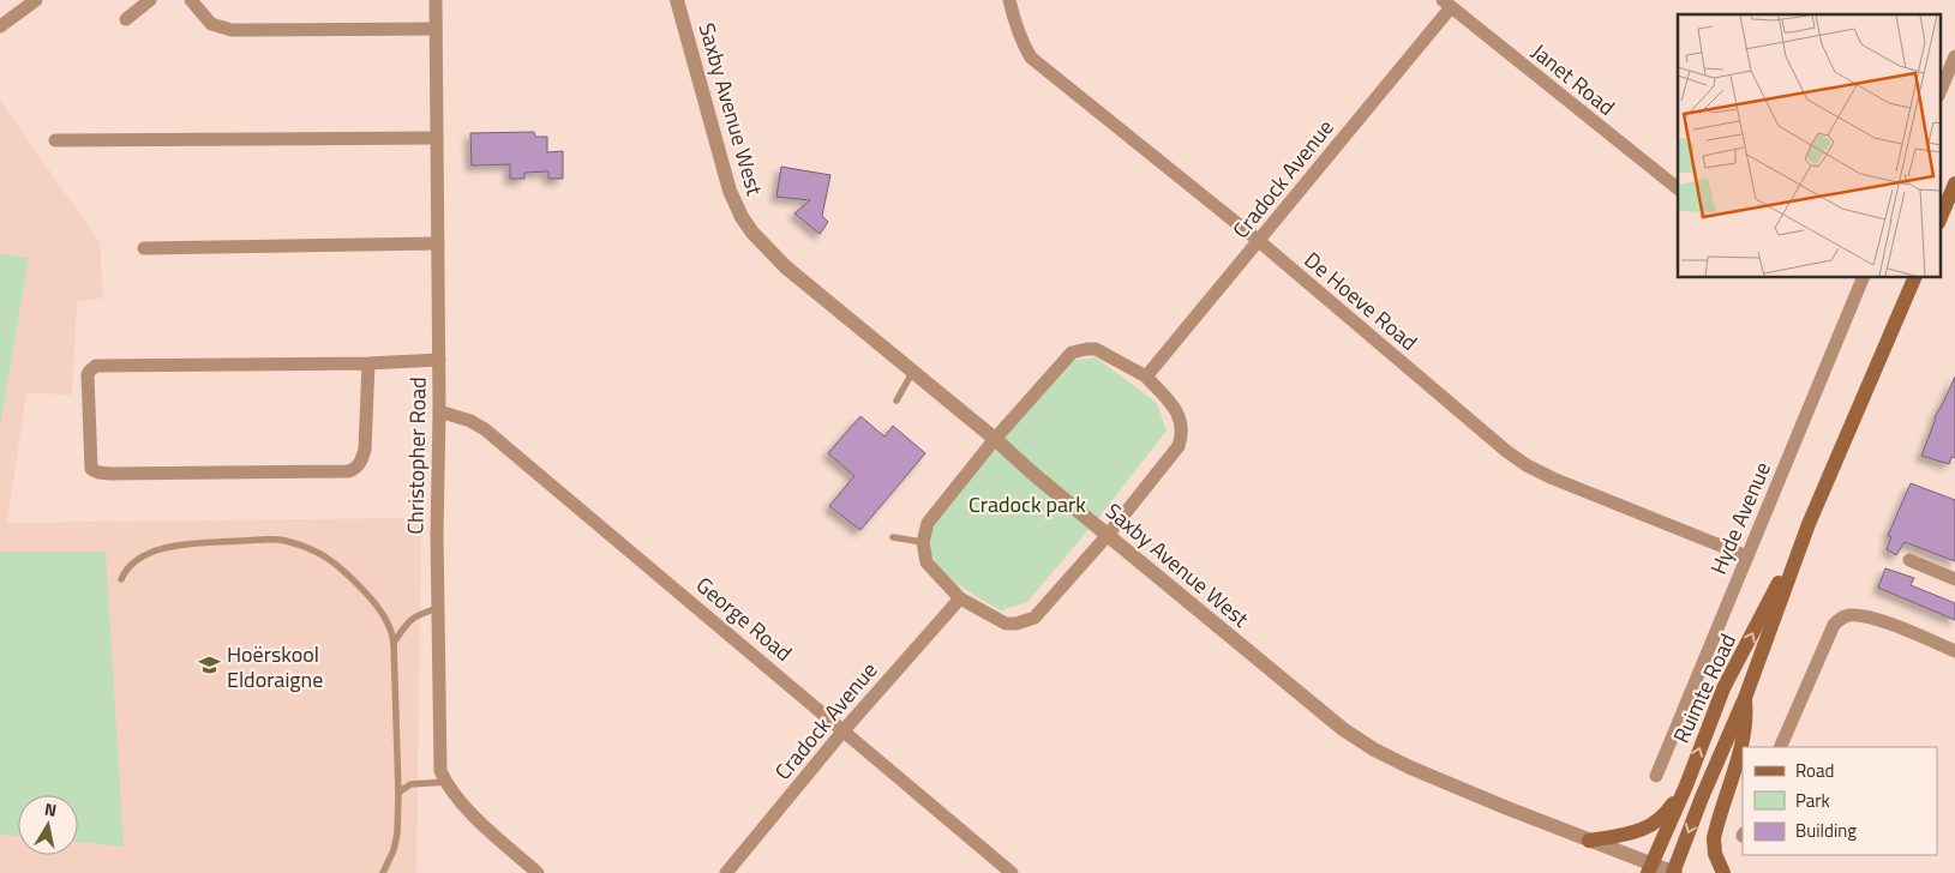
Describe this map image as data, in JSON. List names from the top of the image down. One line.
{"streets":{"main road":["Ruimte Road"],"street":["Janet Road","Saxby Avenue West","Cradock Avenue","De Hoeve Road","Christopher Road","Hyde Avenue","George Road"]},"crossings":[["Janet Road","Cradock Avenue"],["Saxby Avenue West","Ruimte Road"],["Cradock Avenue","De Hoeve Road"],["Cradock Avenue","George Road"],["De Hoeve Road","Hyde Avenue"],["Christopher Road","George Road"]],"parks":["Cradock park"],"places":{"school or university":["Hoërskool Eldoraigne"]},"legend":["Road","Park","Building"],"north":"top"}
